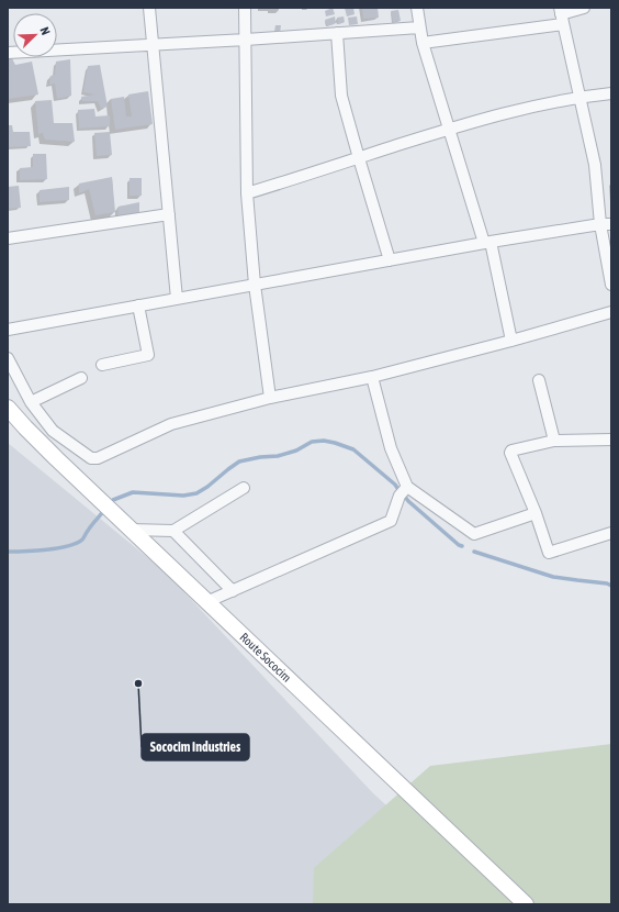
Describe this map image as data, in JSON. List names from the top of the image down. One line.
{"streets":{"street":["Route Sococim"]},"places":["Sococim Industries"],"north":"top right"}
